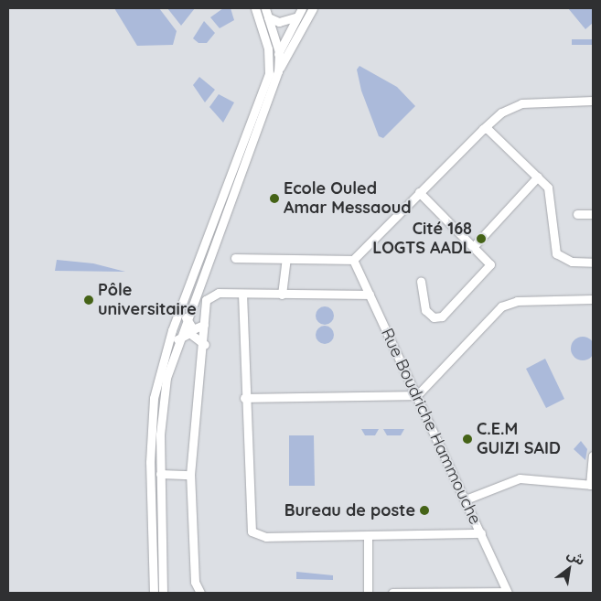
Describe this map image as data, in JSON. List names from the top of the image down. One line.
{"streets":{"street":["Rue Boudriche Hammouche"]},"places":["Ecole Ouled Amar Messaoud","Cité 168 LOGTS AADL","Pôle universitaire","C.E.M GUIZI SAID","Bureau de poste"],"north":"top right"}
